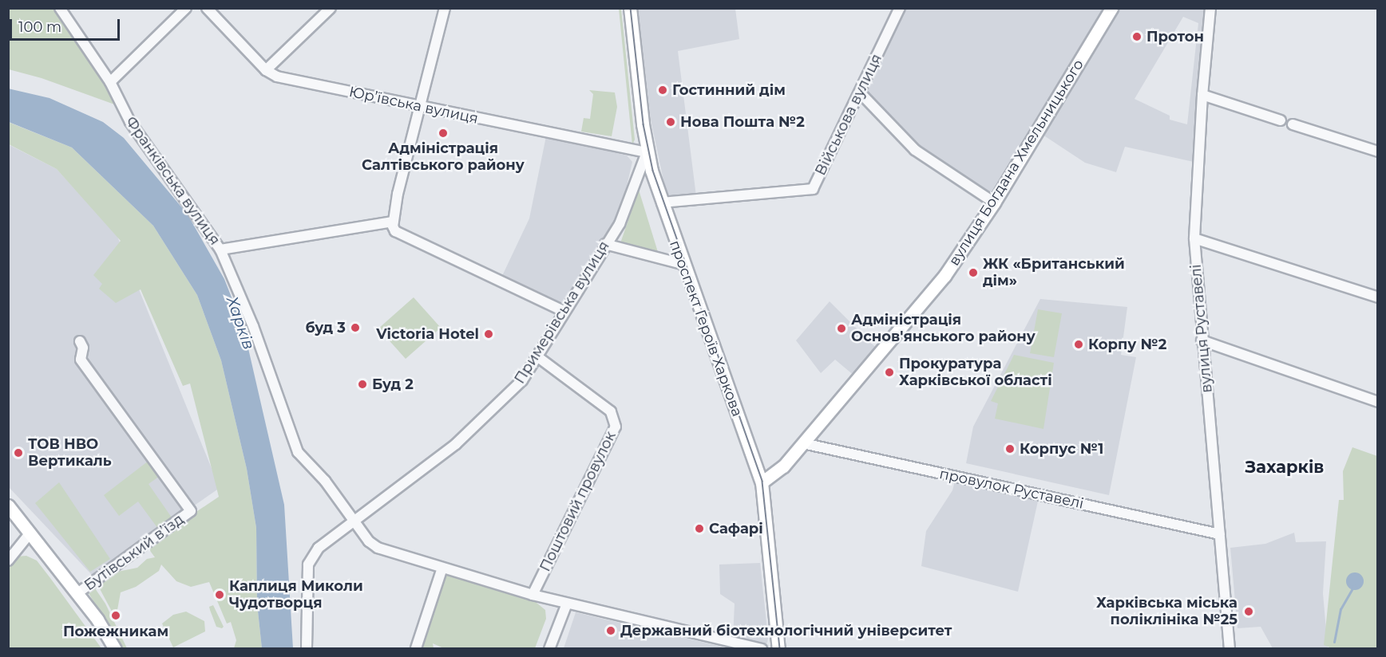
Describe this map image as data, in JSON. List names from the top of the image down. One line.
{"streets":{"main road":["вулиця Богдана Хмельницького","проспект Героїв Харкова"],"street":["Юр’ївська вулиця","Військова вулиця","Франківська вулиця","Примерівська вулиця","вулиця Руставелі","провулок Руставелі","Поштовий провулок","Бутівський в’їзд"]},"crossings":[["Юр’ївська вулиця","Примерівська вулиця"],["Юр’ївська вулиця","проспект Героїв Харкова"],["Військова вулиця","проспект Героїв Харкова"],["вулиця Богдана Хмельницького","проспект Героїв Харкова"],["вулиця Богдана Хмельницького","провулок Руставелі"],["Франківська вулиця","Примерівська вулиця"],["Франківська вулиця","Поштовий провулок"],["Примерівська вулиця","проспект Героїв Харкова"],["Примерівська вулиця","Поштовий провулок"],["вулиця Руставелі","провулок Руставелі"]],"districts":["Захарків"],"water":["Харків"],"places":["Протон","Гостинний дім","Нова Пошта №2","Адміністрація Салтівського району","ЖК «Британський дім»","буд 3","Адміністрація Основ'янського району","Victoria Hotel","Корпу №2","Прокуратура Харківської області","Буд 2","Корпус №1","ТОВ НВО Вертикаль","Сафарі","Каплиця Миколи Чудотворця","Харківська міська поліклініка №25","Пожежникам","Державний біотехнологічний університет"],"scale_bar":"100 m"}
